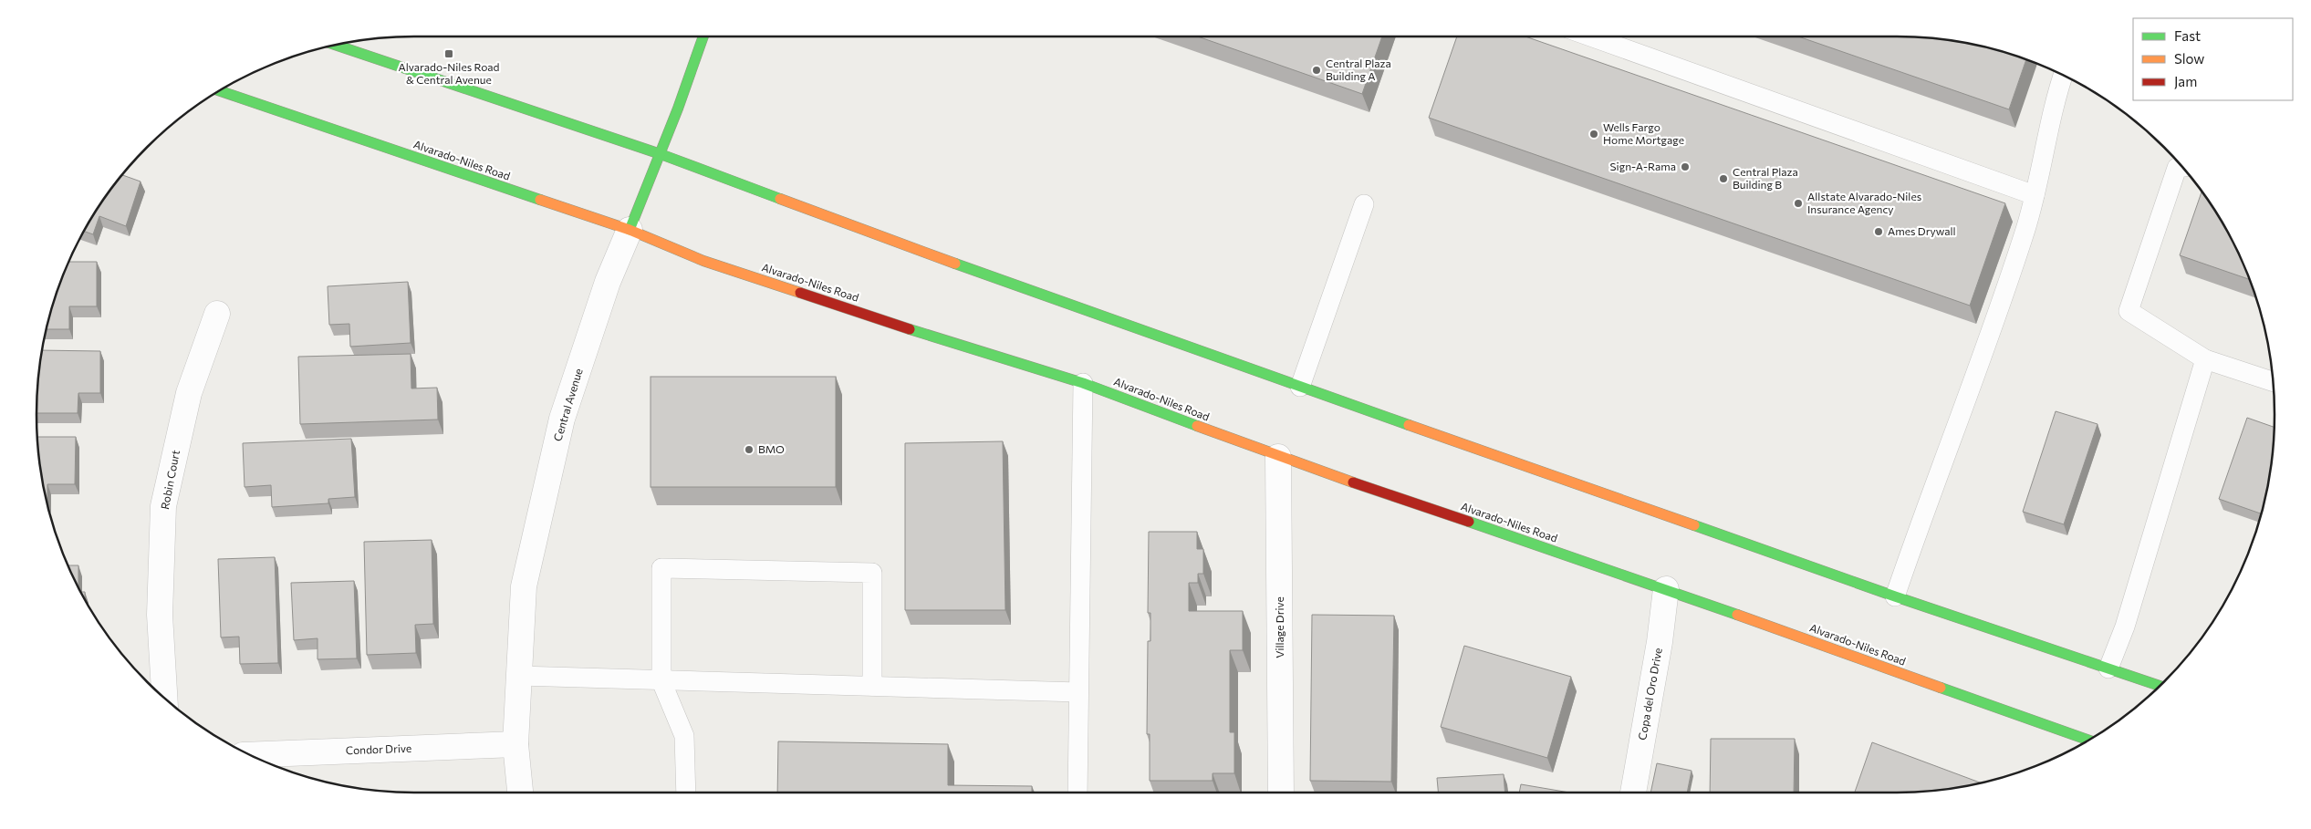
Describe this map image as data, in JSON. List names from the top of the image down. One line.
{"streets":{"main road":["Alvarado-Niles Road","Central Avenue"],"street":["Robin Court","Village Drive","Copa del Oro Drive","Condor Drive"]},"crossings":[["Alvarado-Niles Road","Central Avenue"],["Alvarado-Niles Road","Village Drive"],["Alvarado-Niles Road","Copa del Oro Drive"],["Central Avenue","Condor Drive"]],"places":{"transit":["Alvarado-Niles Road & Central Avenue"],"other":["Central Plaza Building A","Wells Fargo Home Mortgage","Sign-A-Rama","Central Plaza Building B","Allstate Alvarado-Niles Insurance Agency","Ames Drywall","BMO"]},"legend":["Fast","Slow","Jam"]}
